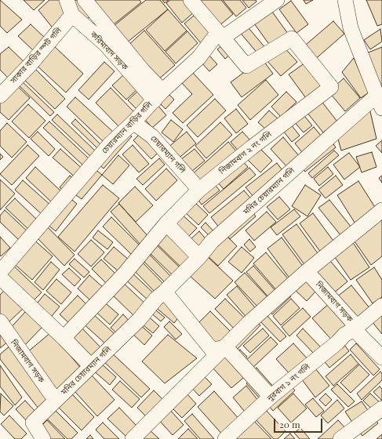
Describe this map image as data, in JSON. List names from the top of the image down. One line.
{"streets":{"street":["করিমাবাদ সড়ক","সাকার বাড়ির স্পট গলি","চেয়ারম্যান বাড়ির গলি","নিজামবাগ ২ নং গলি","চেয়ারম্যান গলি","মনির চেয়ারম্যান গলি","নিজামবাগ সড়ক","নুরবাগ ১ নং গলি"]},"crossings":[["করিমাবাদ সড়ক","সাকার বাড়ির স্পট গলি"],["করিমাবাদ সড়ক","চেয়ারম্যান বাড়ির গলি"],["চেয়ারম্যান বাড়ির গলি","নিজামবাগ ২ নং গলি"],["চেয়ারম্যান বাড়ির গলি","চেয়ারম্যান গলি"],["নিজামবাগ ২ নং গলি","চেয়ারম্যান গলি"],["মনির চেয়ারম্যান গলি","নিজামবাগ সড়ক"],["নিজামবাগ সড়ক","নুরবাগ ১ নং গলি"]],"scale_bar":"20 m"}
